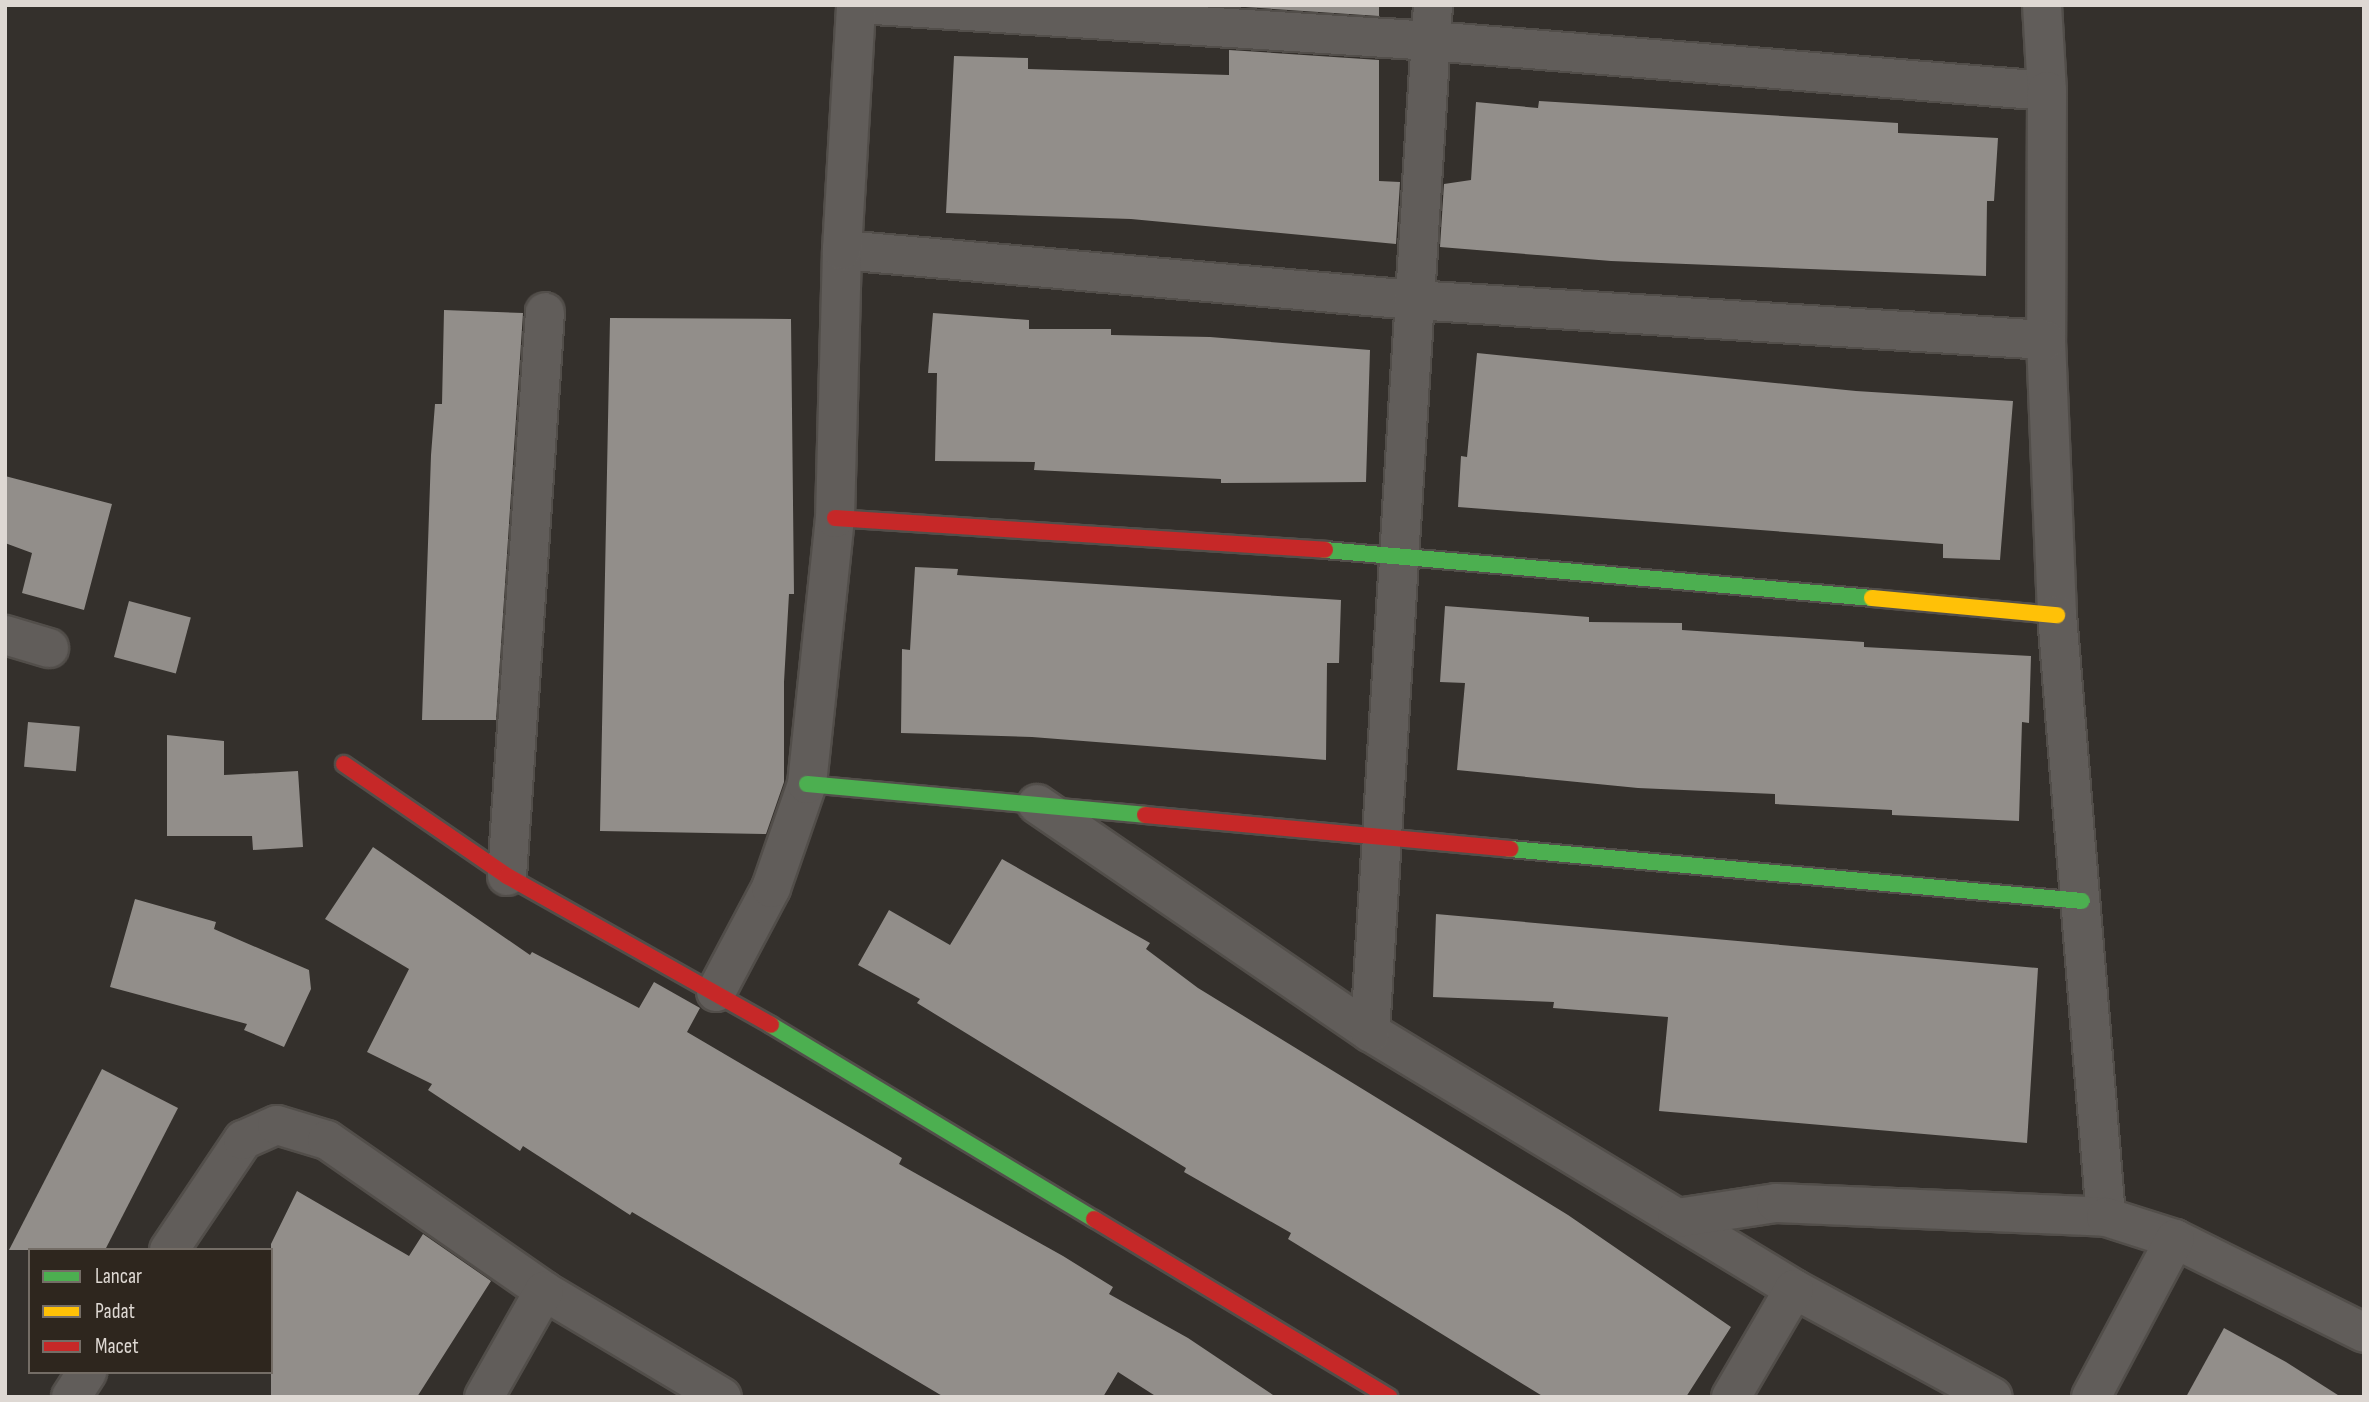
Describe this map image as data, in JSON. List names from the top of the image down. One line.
{"legend":["Lancar","Padat","Macet"]}
